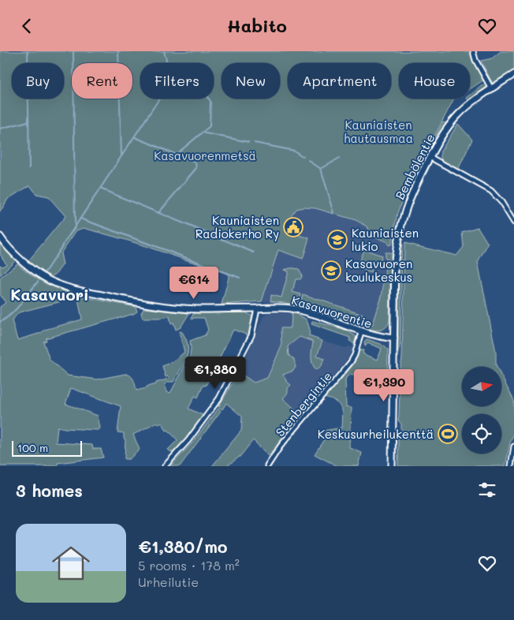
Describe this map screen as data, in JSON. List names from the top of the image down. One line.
{"streets":{"main road":["Bembölentie","Kasavuorentie"],"street":["Stenbergintie"]},"crossings":[["Bembölentie","Kasavuorentie"],["Kasavuorentie","Stenbergintie"]],"districts":["Kasavuori"],"parks":["Kauniaisten hautausmaa","Kasavuorenmetsä"],"places":{"public building":["Kauniaisten Radiokerho Ry"],"school or university":["Kauniaisten lukio","Kasavuoren koulukeskus"],"sports":["Keskusurheilukenttä"]},"scale_bar":"100 m","north":"right","page":{"header":"Habito","chip":["Buy","Rent","Filters","New","Apartment","House"],"price":["€614","€1,380","€1,390"],"scale":"100 m","heading":"3 homes","list":[{"name":"€1,380/mo","note":"5 rooms · 178 m² · Urheilutie"}]}}
